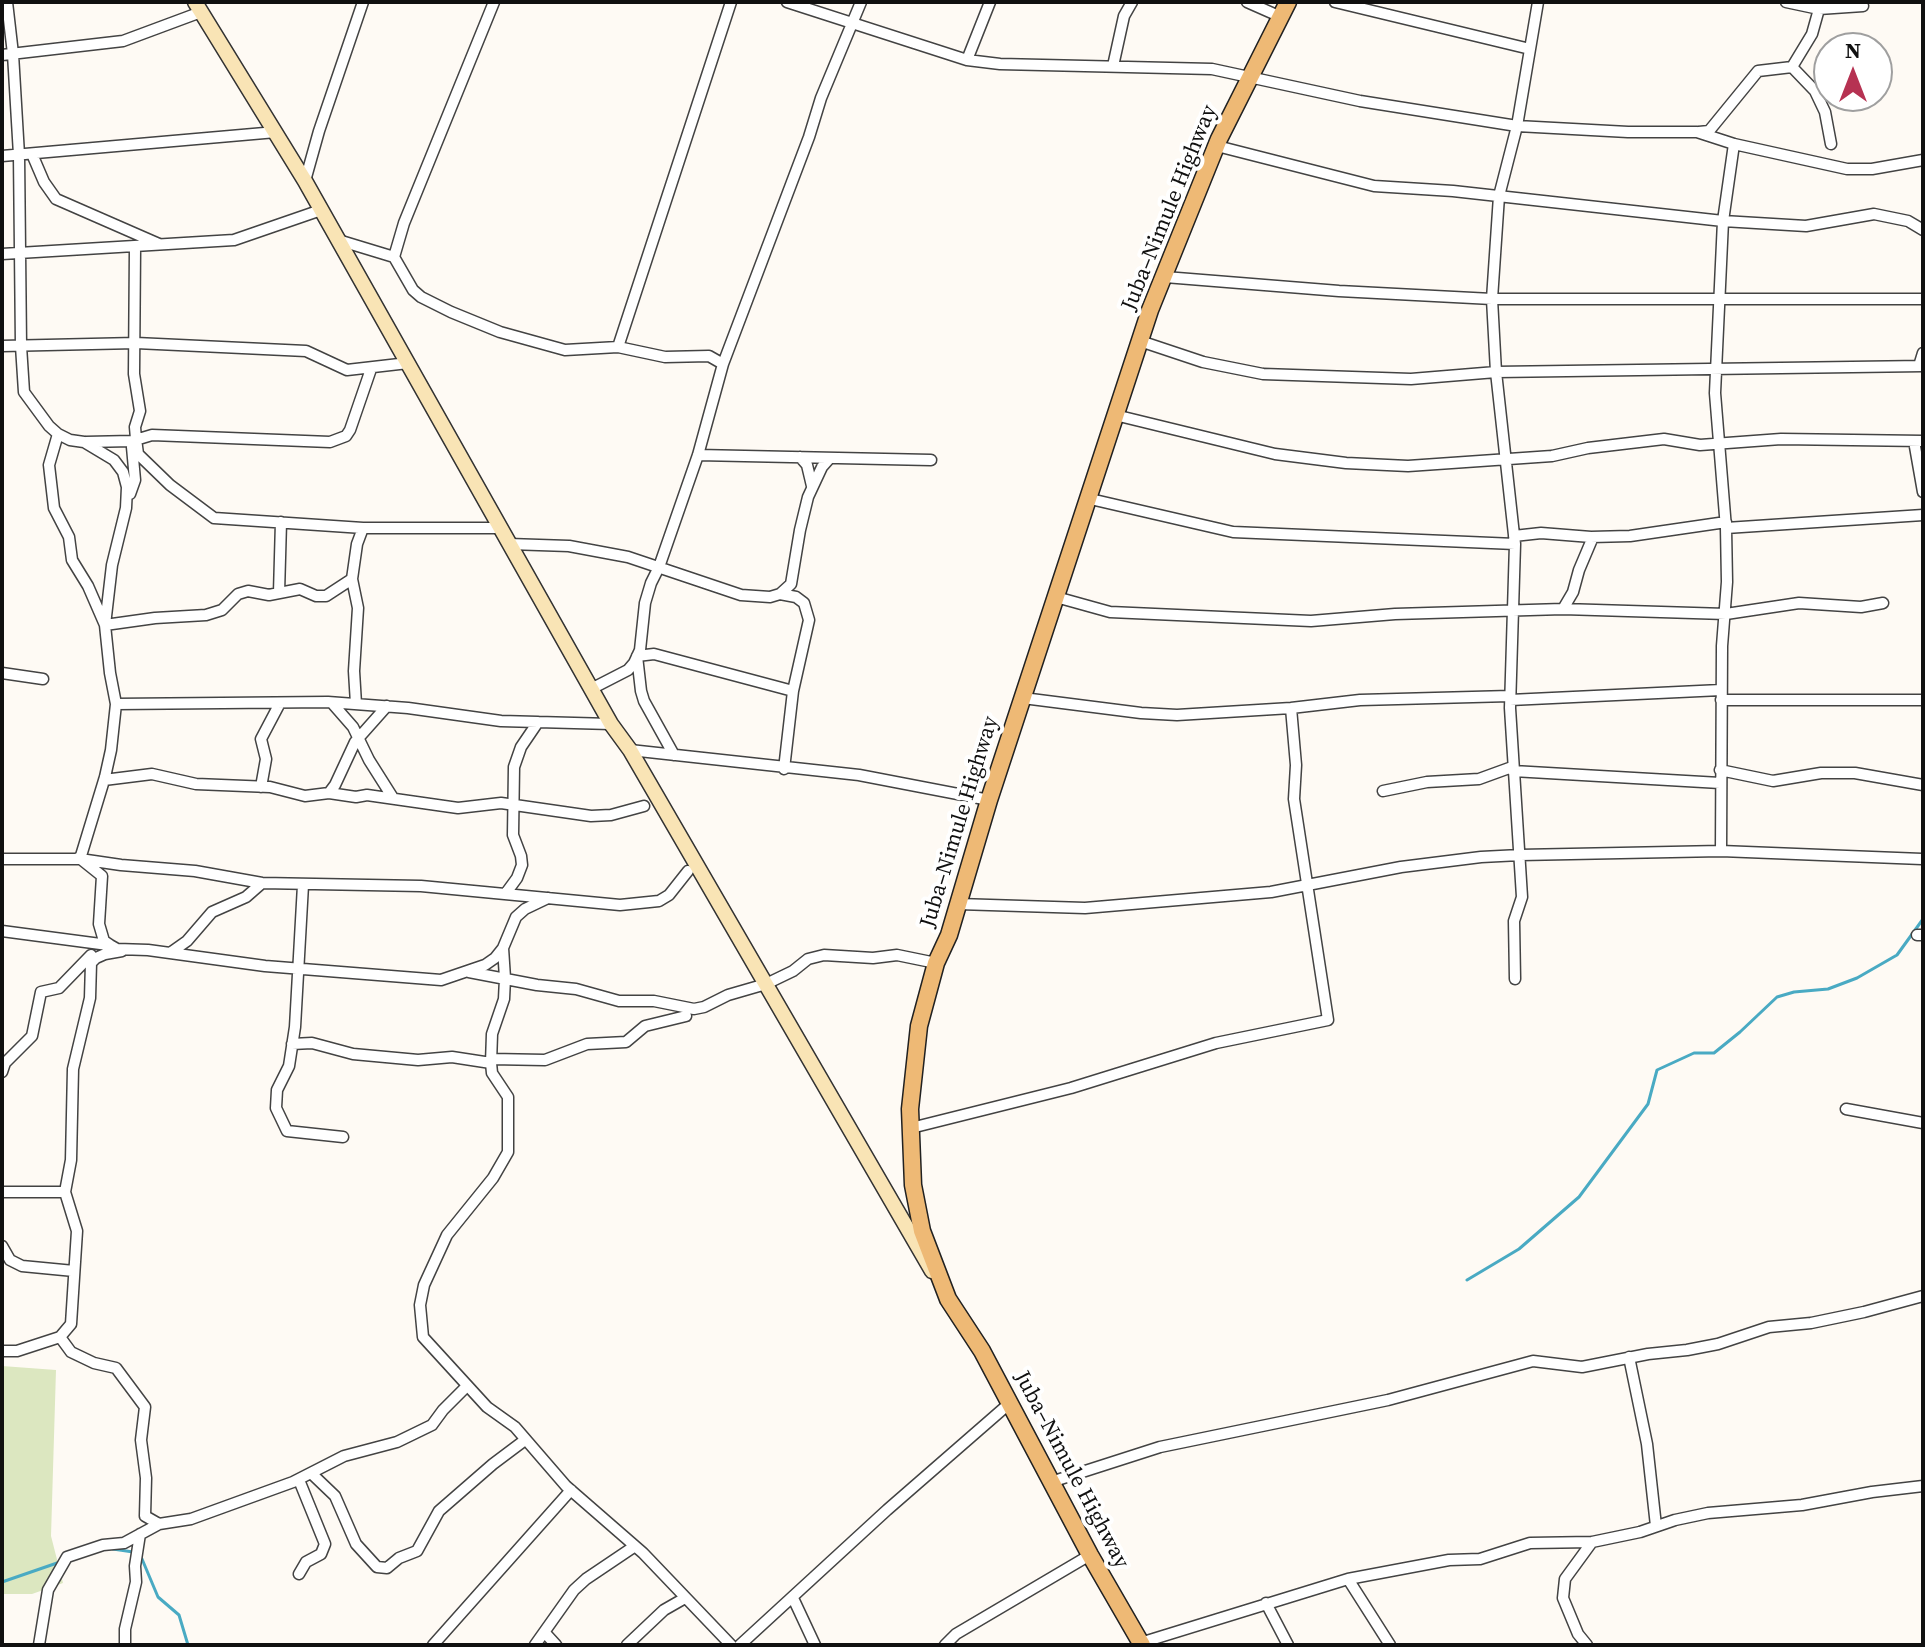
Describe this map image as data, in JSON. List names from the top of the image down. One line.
{"streets":{"main road":["Juba–Nimule Highway"]},"north":"top"}
